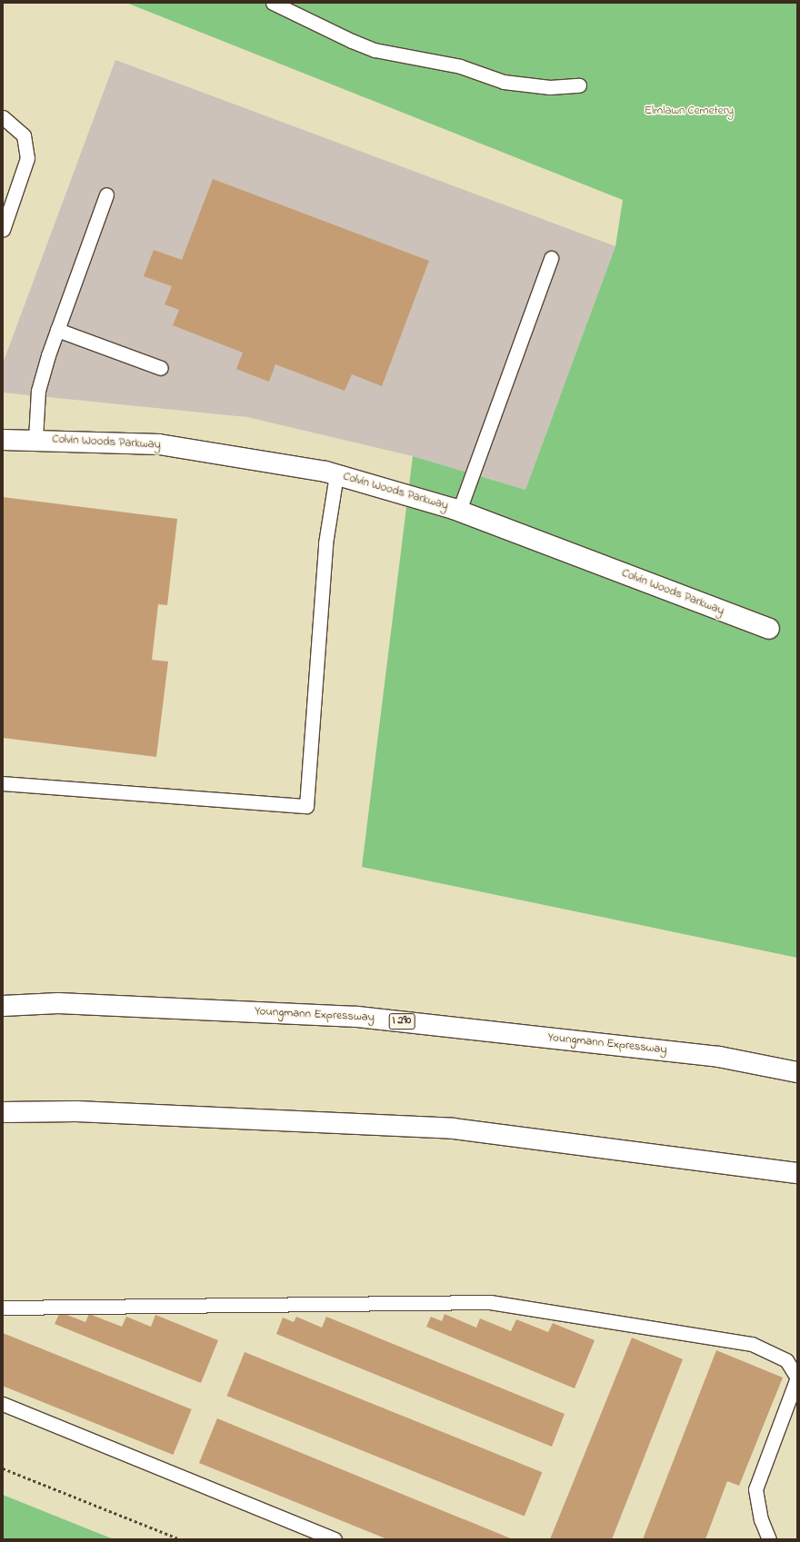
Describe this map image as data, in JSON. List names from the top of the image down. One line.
{"streets":{"main road":["Colvin Woods Parkway","Youngmann Expressway","I 290"]},"parks":["Elmlawn Cemetery"]}
